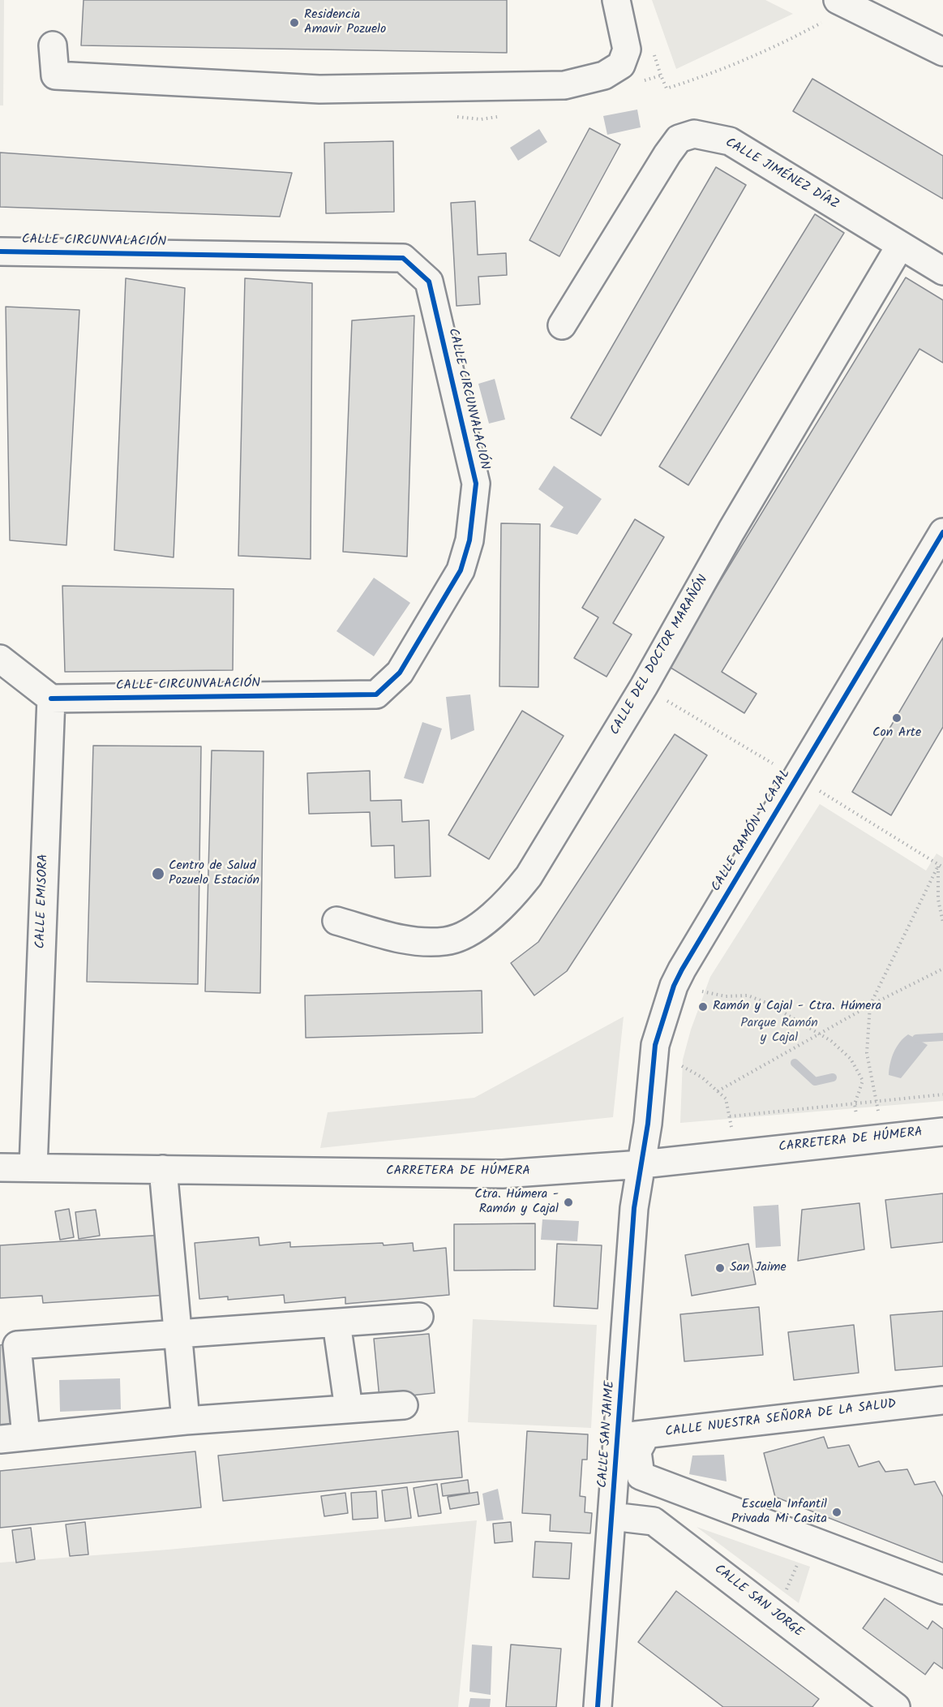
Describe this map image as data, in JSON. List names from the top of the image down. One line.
{"streets":{"street":["CALLE JIMÉNEZ DÍAZ","CALLE CIRCUNVALACIÓN","CALLE DEL DOCTOR MARAÑÓN","CALLE RAMÓN Y CAJAL","CALLE EMISORA","CARRETERA DE HÚMERA","CALLE NUESTRA SEÑORA DE LA SALUD","CALLE SAN JAIME","CALLE SAN JORGE"]},"crossings":[["CALLE JIMÉNEZ DÍAZ","CALLE DEL DOCTOR MARAÑÓN"],["CALLE CIRCUNVALACIÓN","CALLE EMISORA"],["CALLE RAMÓN Y CAJAL","CARRETERA DE HÚMERA"],["CALLE RAMÓN Y CAJAL","CALLE SAN JAIME"],["CALLE EMISORA","CARRETERA DE HÚMERA"],["CARRETERA DE HÚMERA","CALLE SAN JAIME"],["CALLE NUESTRA SEÑORA DE LA SALUD","CALLE SAN JAIME"]],"parks":["Parque Ramón y Cajal"],"places":["Residencia Amavir Pozuelo","Con Arte","Centro de Salud Pozuelo Estación","Ramón y Cajal - Ctra. Húmera","Ctra. Húmera - Ramón y Cajal","San Jaime","Escuela Infantil Privada Mi Casita"]}
